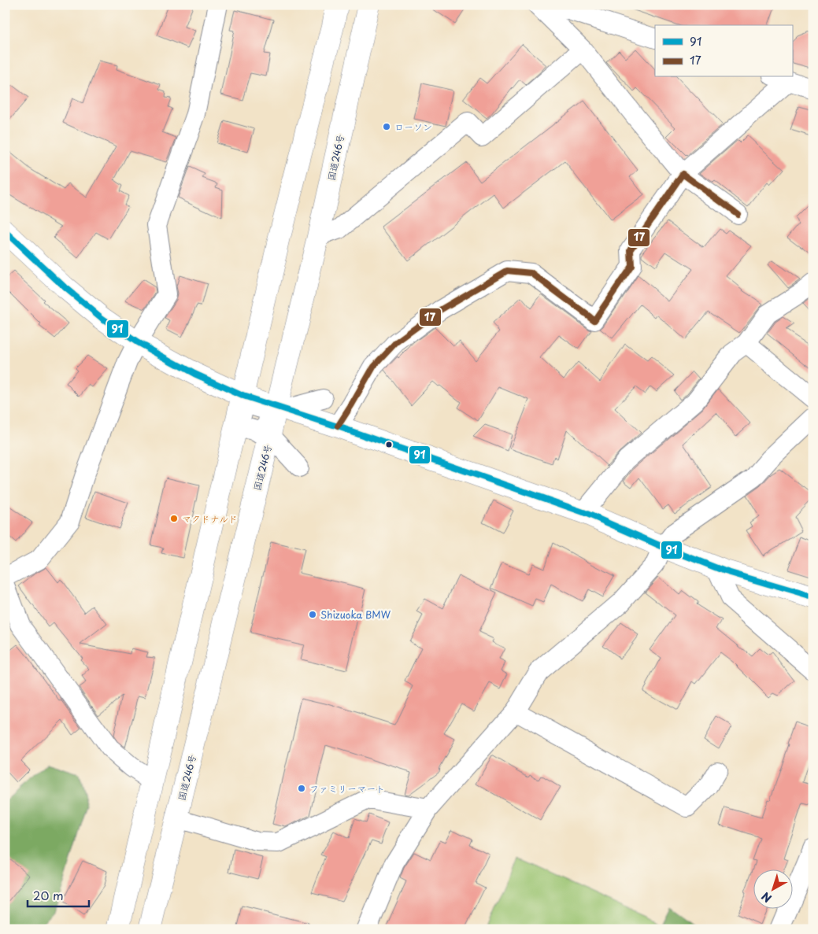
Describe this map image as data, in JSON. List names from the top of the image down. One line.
{"streets":{"main road":["国道246号"]},"places":["ローソン","マクドナルド","Shizuoka BMW","ファミリーマート"],"lines":["transit line 17","transit line 91"],"legend":["91","17"],"scale_bar":"20 m","north":"bottom left"}
